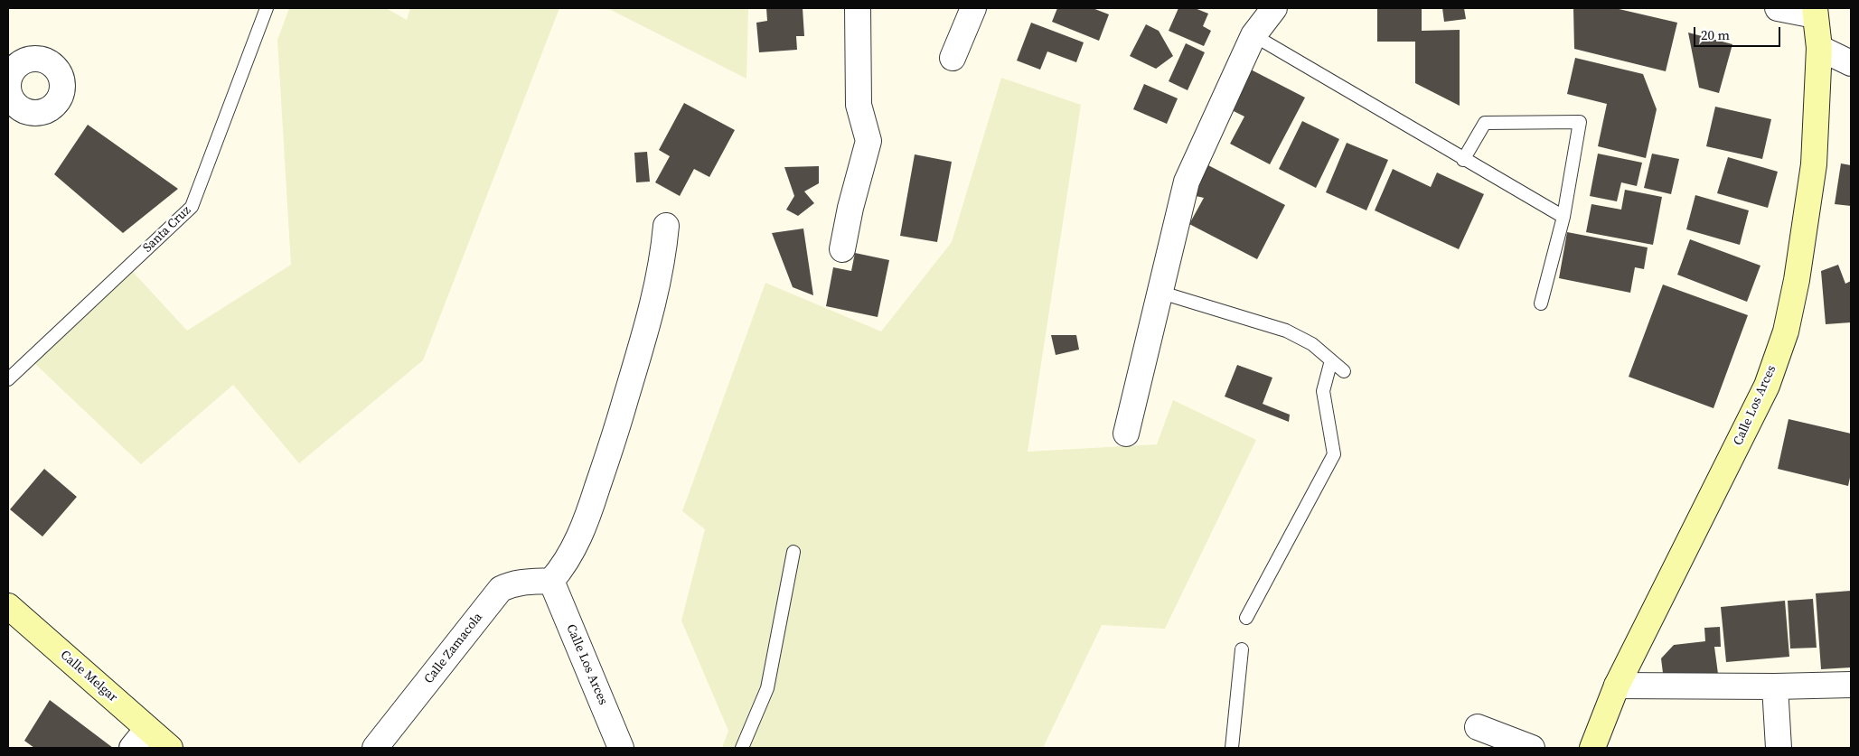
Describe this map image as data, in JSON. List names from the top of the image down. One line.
{"streets":{"street":["Calle Los Arces","Calle Zamacola","Calle Melgar"],"lane":["Santa Cruz"]},"crossings":[["Calle Los Arces","Calle Zamacola"]],"scale_bar":"20 m"}
